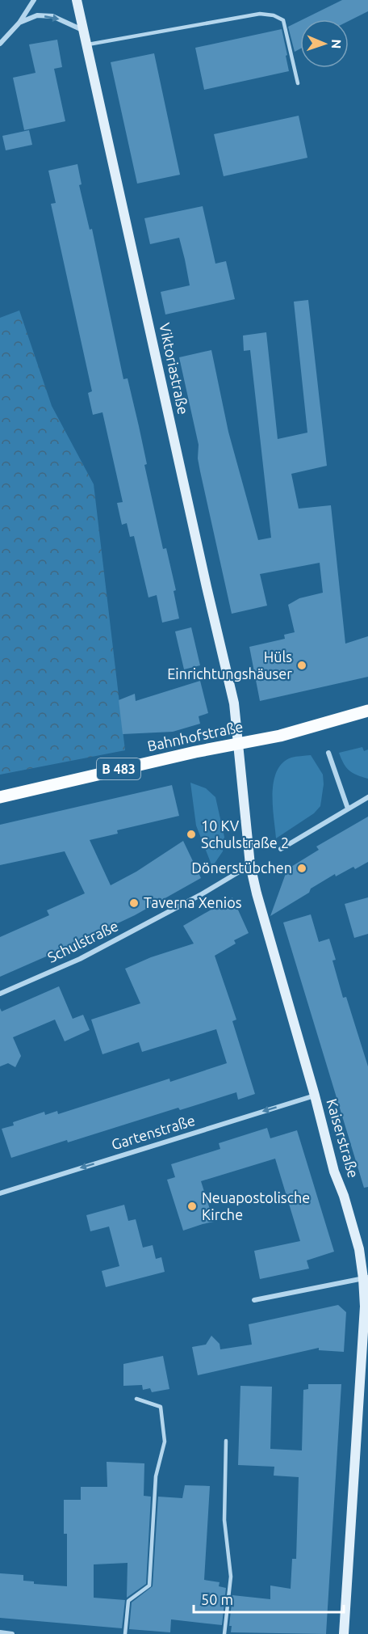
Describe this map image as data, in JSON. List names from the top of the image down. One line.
{"streets":{"main road":["Viktoriastraße","Bahnhofstraße","B 483","Kaiserstraße"],"street":["Schulstraße","Gartenstraße"]},"crossings":[["Viktoriastraße","Bahnhofstraße"],["Viktoriastraße","Kaiserstraße"],["Bahnhofstraße","Kaiserstraße"],["Schulstraße","Kaiserstraße"],["Gartenstraße","Kaiserstraße"]],"one_way":["Gartenstraße"],"places":["Hüls Einrichtungshäuser","10 KV Schulstraße 2","Dönerstübchen","Taverna Xenios","Neuapostolische Kirche"],"scale_bar":"50 m","north":"right"}
